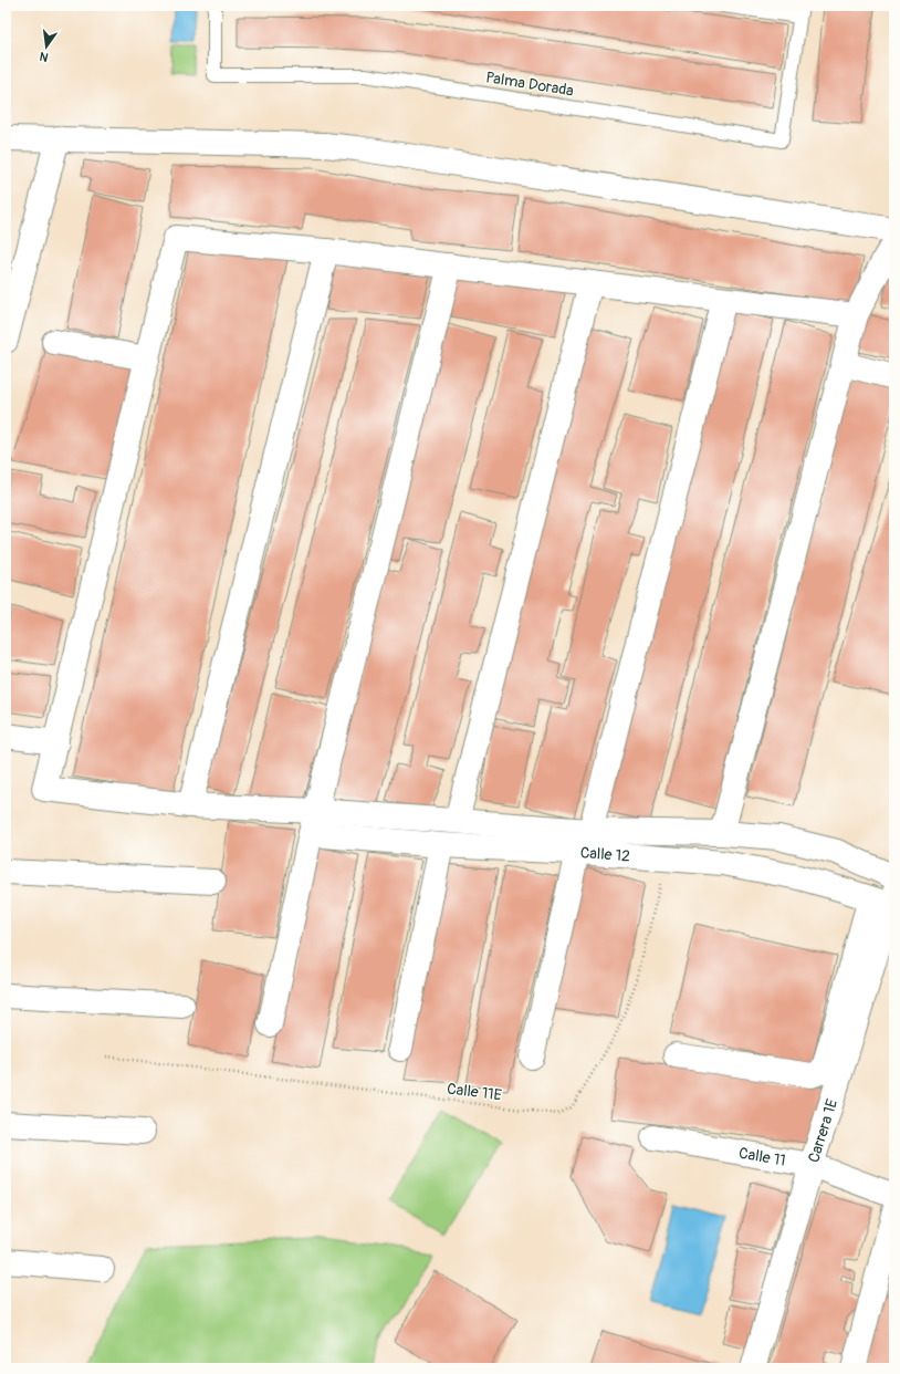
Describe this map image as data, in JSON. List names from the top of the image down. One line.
{"streets":{"street":["Calle 12","Carrera 1E","Calle 11"],"lane":["Palma Dorada"],"path":["Calle 11E"]},"crossings":[["Calle 12","Calle 11E"],["Calle 12","Carrera 1E"],["Carrera 1E","Calle 11"]],"north":"bottom"}
